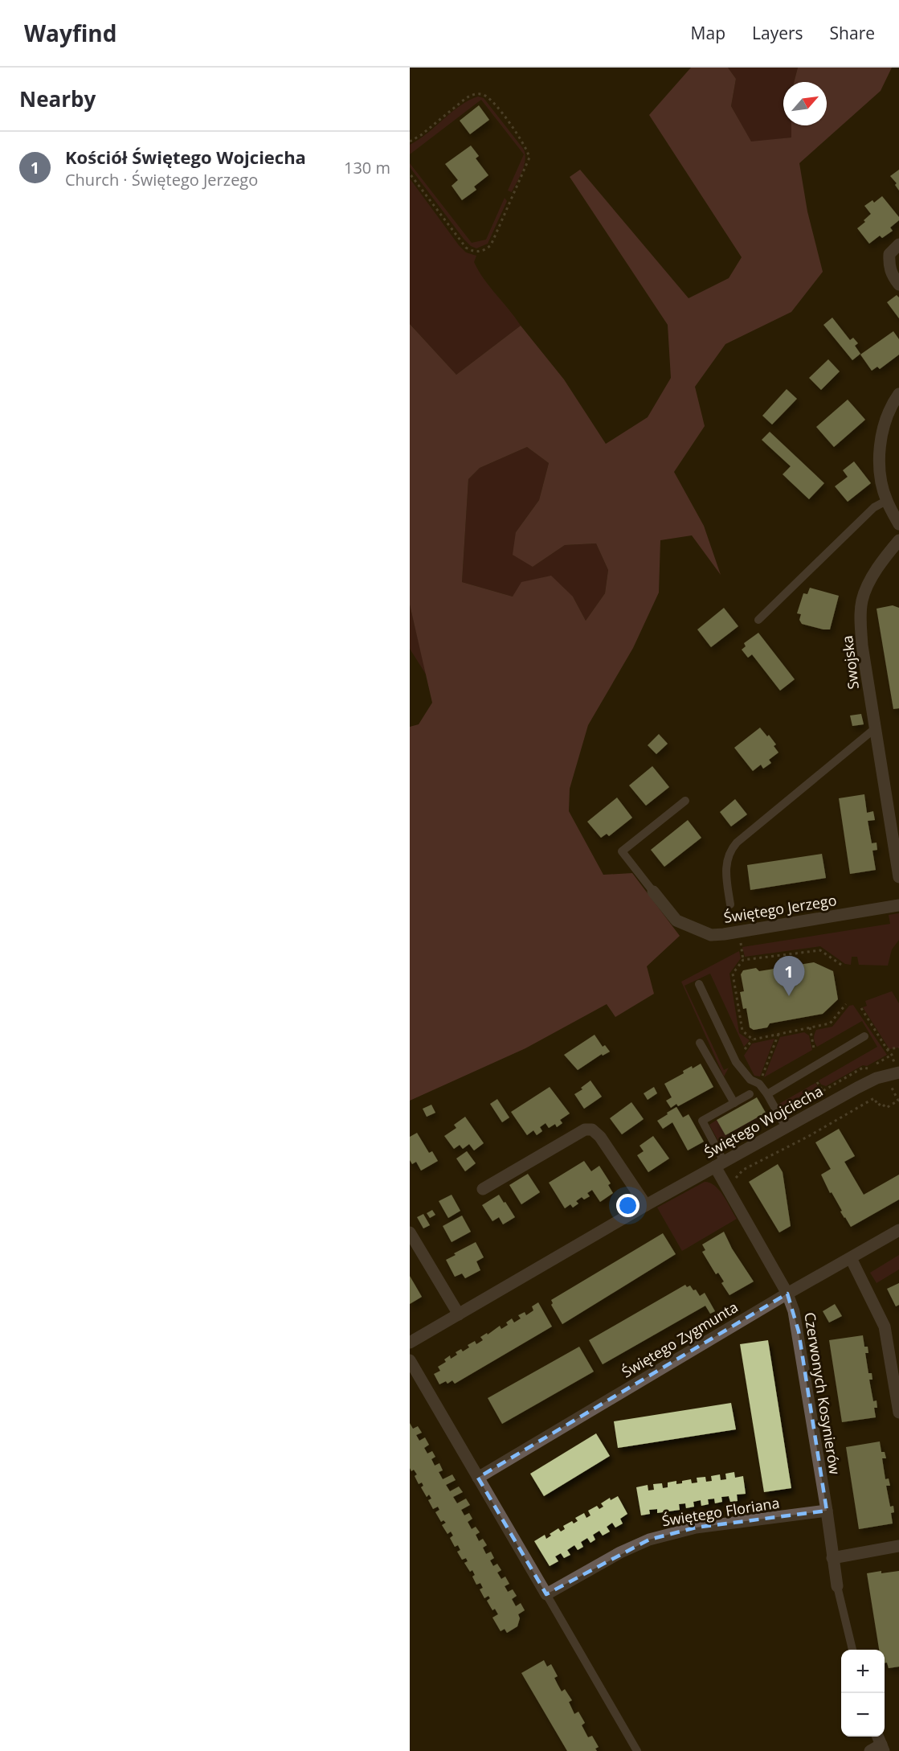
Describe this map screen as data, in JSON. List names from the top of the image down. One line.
{"streets":{"street":["Swojska","Świętego Jerzego","Świętego Wojciecha","Świętego Zygmunta","Czerwonych Kosynierów","Świętego Floriana"]},"crossings":[["Świętego Wojciecha","Czerwonych Kosynierów"],["Świętego Zygmunta","Czerwonych Kosynierów"],["Czerwonych Kosynierów","Świętego Floriana"]],"north":"top right","page":{"header":"Wayfind","nav":["Map","Layers","Share"],"heading":"Nearby","list":[{"mark":"1","name":"Kościół Świętego Wojciecha","note":"Church · Świętego Jerzego","value":"130 m"}],"pins":"1","map_buttons":["+","−"]}}
